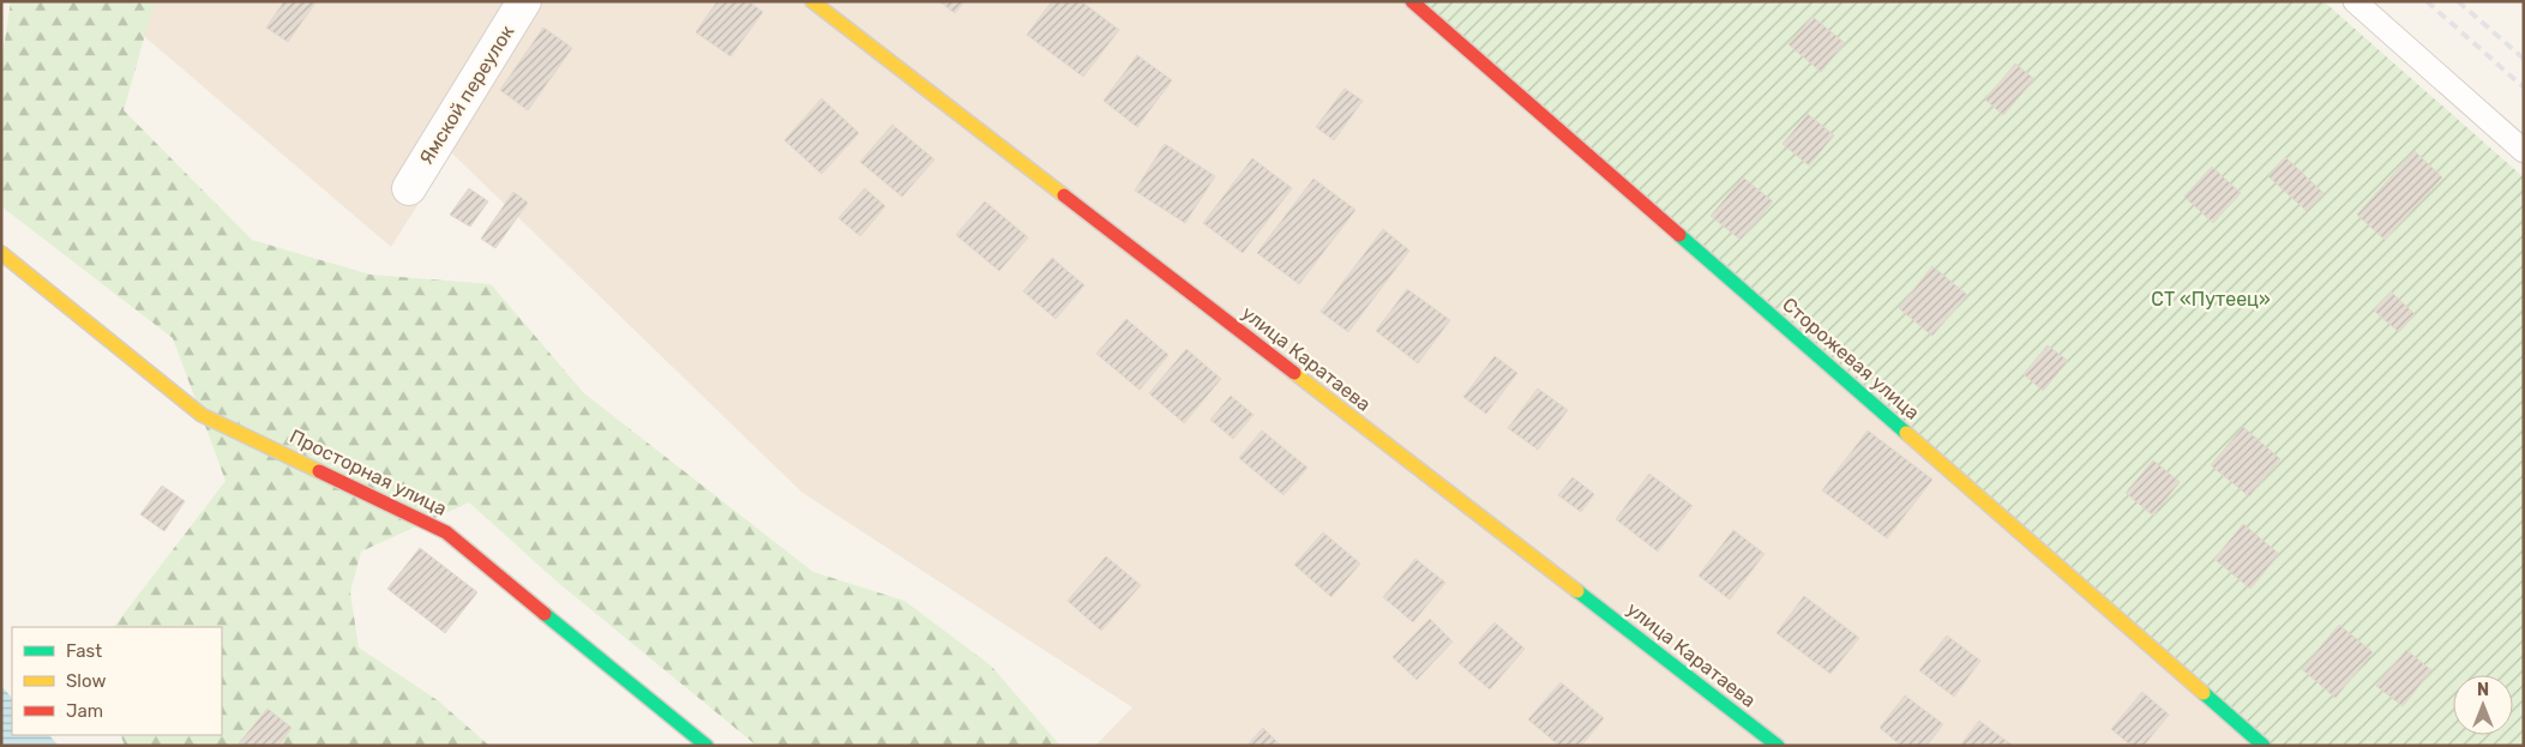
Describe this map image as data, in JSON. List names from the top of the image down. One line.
{"streets":{"street":["Ямской переулок","улица Каратаева","Сторожевая улица","Просторная улица"]},"parks":["СТ «Путеец»"],"legend":["Fast","Slow","Jam"],"north":"top"}
